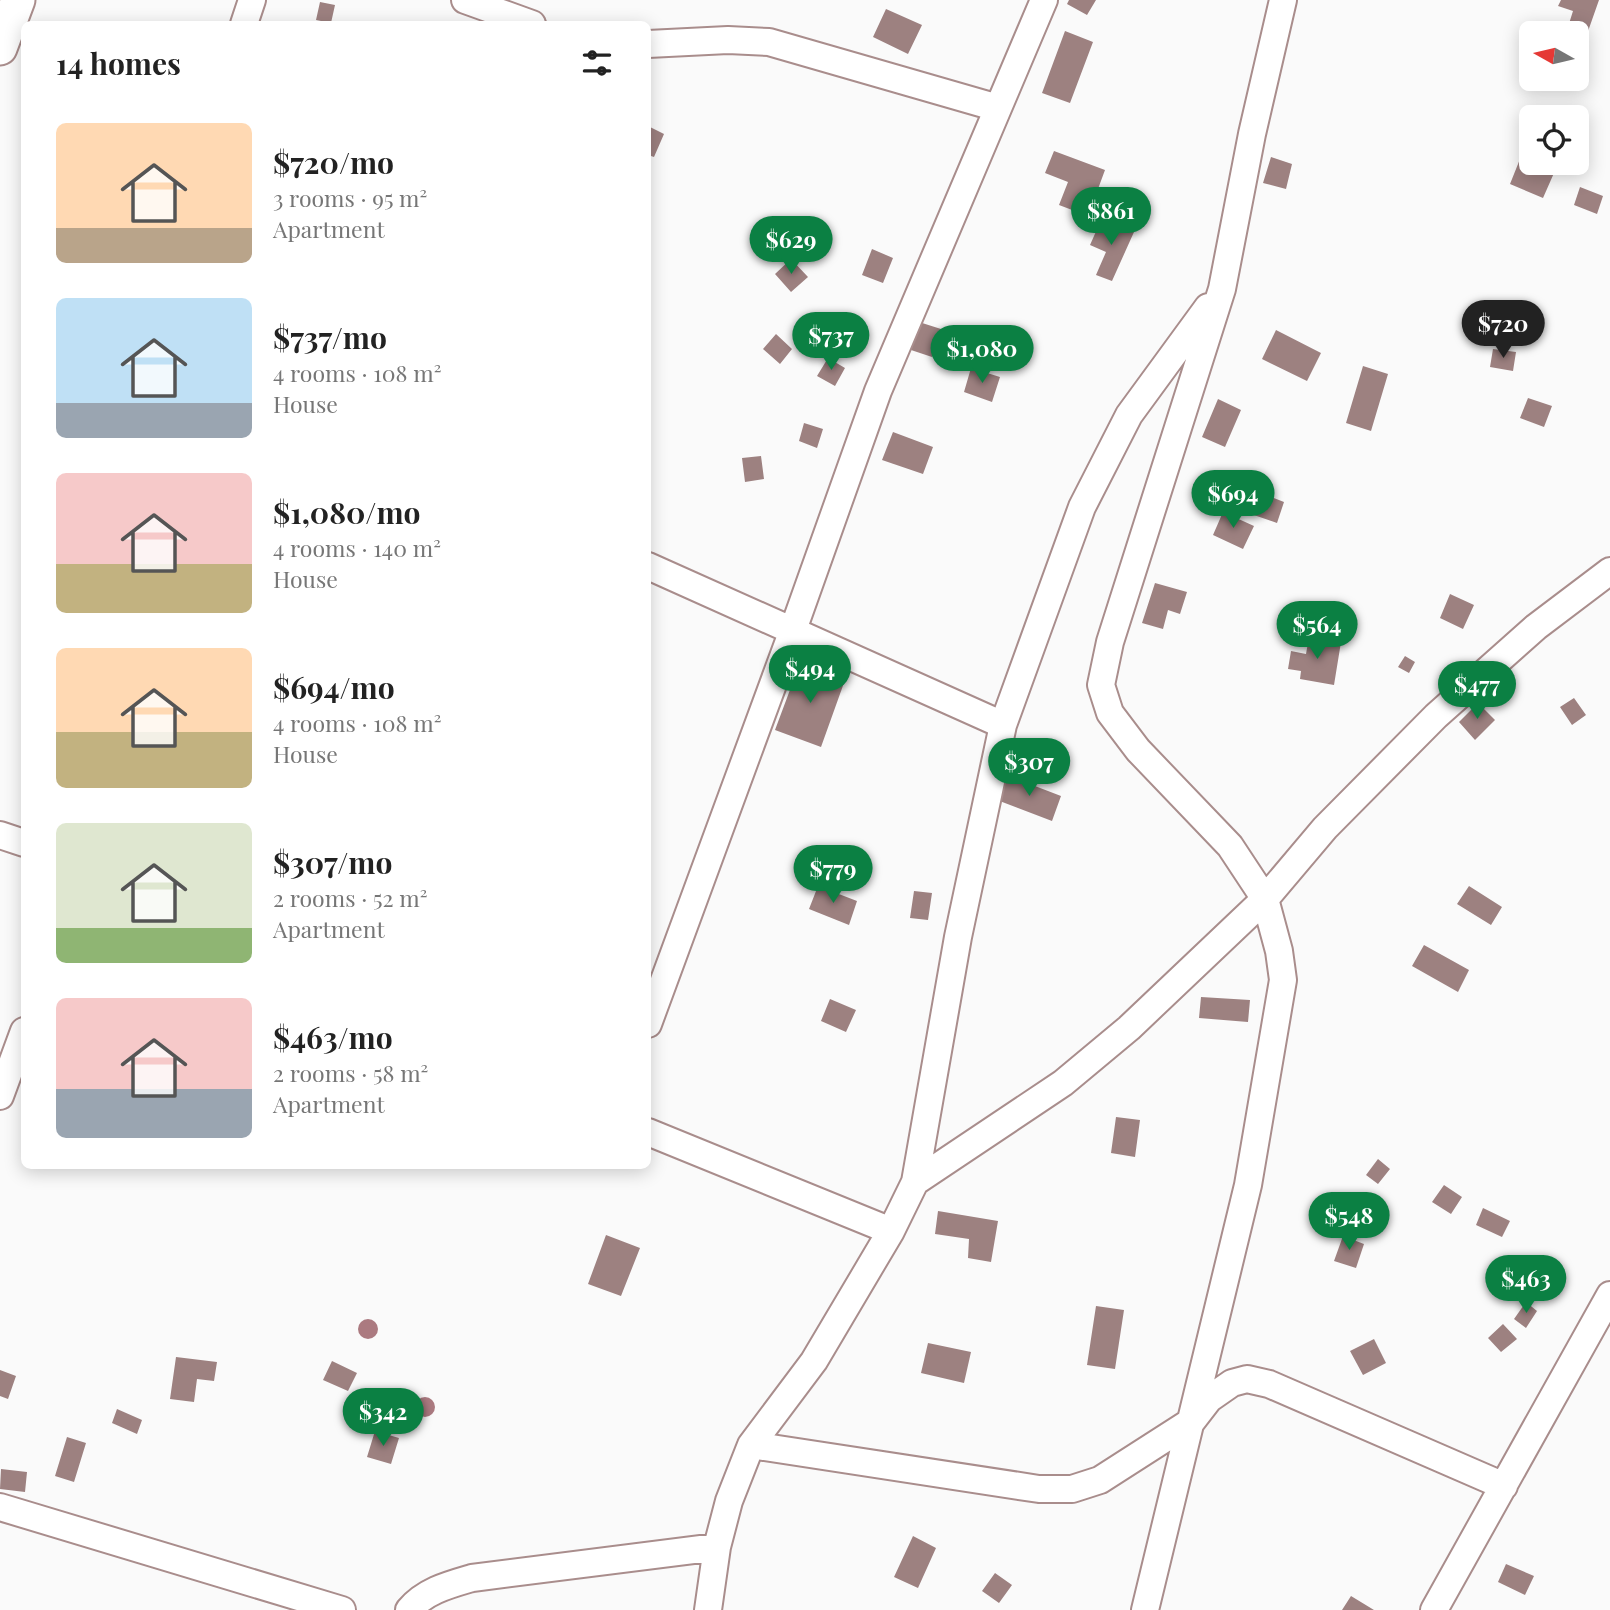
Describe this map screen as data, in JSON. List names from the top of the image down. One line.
{"north":"left","page":{"heading":"14 homes","list":[{"name":"$720/mo","note":"3 rooms · 95 m² · Apartment"},{"name":"$737/mo","note":"4 rooms · 108 m² · House"},{"name":"$1,080/mo","note":"4 rooms · 140 m² · House"},{"name":"$694/mo","note":"4 rooms · 108 m² · House"},{"name":"$307/mo","note":"2 rooms · 52 m² · Apartment"},{"name":"$463/mo","note":"2 rooms · 58 m² · Apartment"}],"price":["$861","$629","$720","$737","$1,080","$694","$564","$494","$477","$307","$779","$548","$463","$342"]}}
